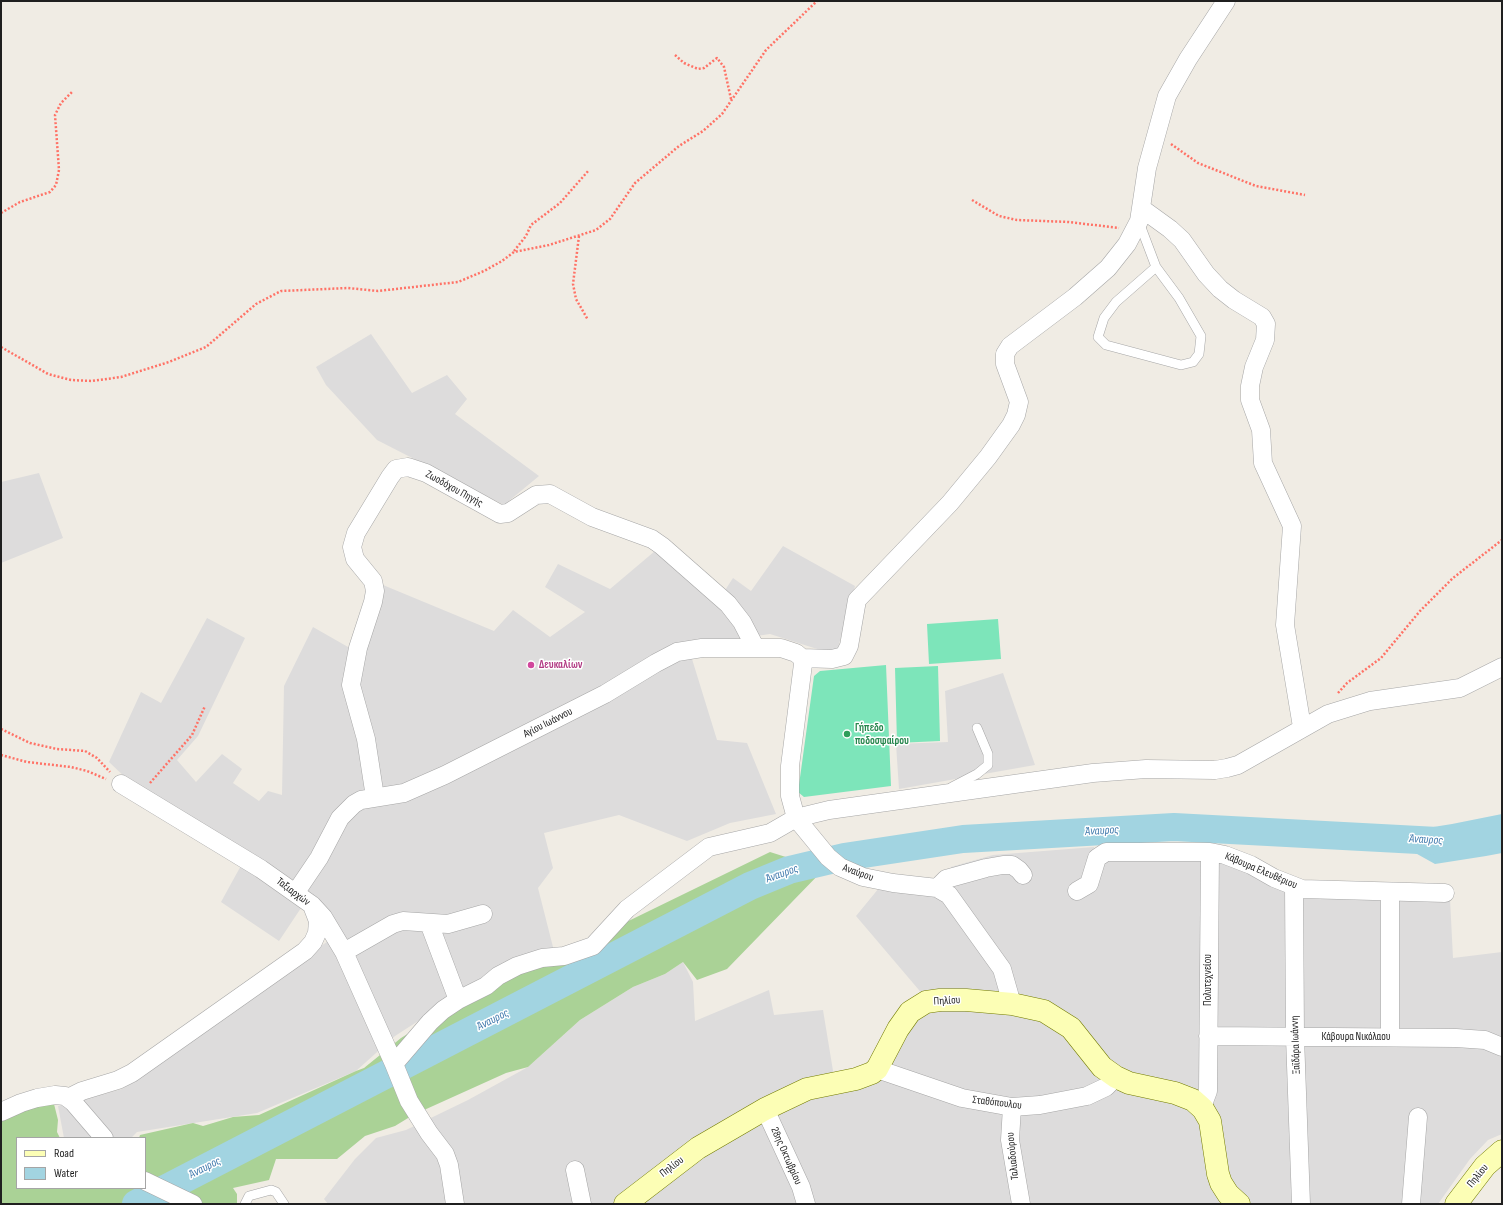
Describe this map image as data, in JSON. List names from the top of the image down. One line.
{"streets":{"main road":["Πηλίου"],"street":["Ζωοδόχου Πηγής","Αγίου Ιωάννου","Κάβουρα Ελευθέριου","Αναύρου","Ταξιαρχών","Πολυτεχνείου","Κάβουρα Νικόλαου","Ξαϊδάρα Ιωάννη","Σταθόπουλου","28ης Οκτωβρίου","Ταλιαδούρου"]},"crossings":[["Ζωοδόχου Πηγής","Αγίου Ιωάννου"],["Αγίου Ιωάννου","Αναύρου"],["Αγίου Ιωάννου","Ταξιαρχών"],["Κάβουρα Ελευθέριου","Πολυτεχνείου"],["Κάβουρα Ελευθέριου","Ξαϊδάρα Ιωάννη"],["Πολυτεχνείου","Πηλίου"],["Πολυτεχνείου","Κάβουρα Νικόλαου"],["Πηλίου","Σταθόπουλου"],["Πηλίου","28ης Οκτωβρίου"],["Κάβουρα Νικόλαου","Ξαϊδάρα Ιωάννη"],["Σταθόπουλου","Ταλιαδούρου"]],"water":["Άναυρος"],"places":["Δευκαλίων","Γήπεδο ποδοσφαίρου"],"legend":["Road","Water"]}
